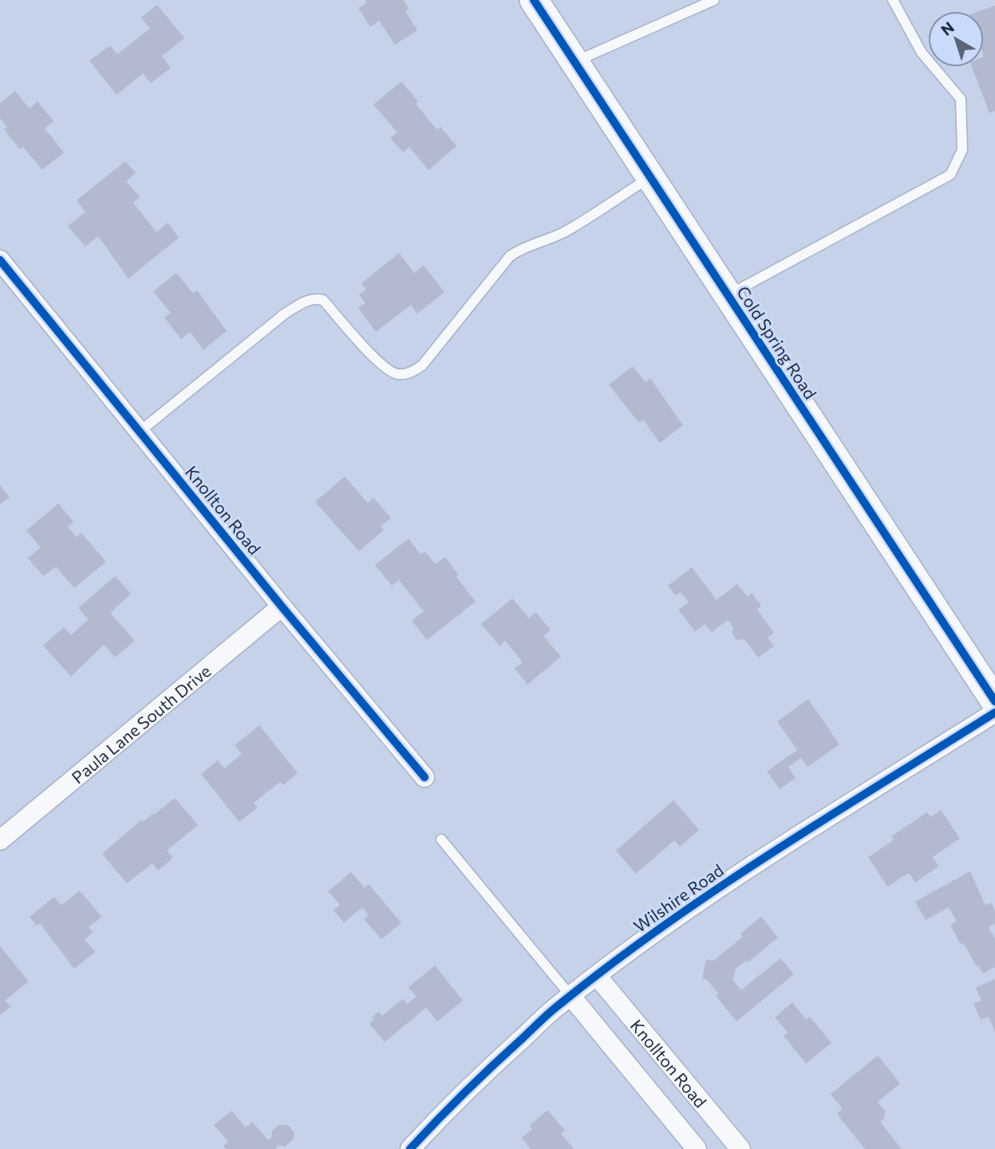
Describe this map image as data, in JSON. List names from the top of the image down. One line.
{"streets":{"street":["Cold Spring Road","Knollton Road","Paula Lane South Drive","Wilshire Road"]},"crossings":[["Knollton Road","Paula Lane South Drive"],["Knollton Road","Wilshire Road"]],"north":"top left"}
